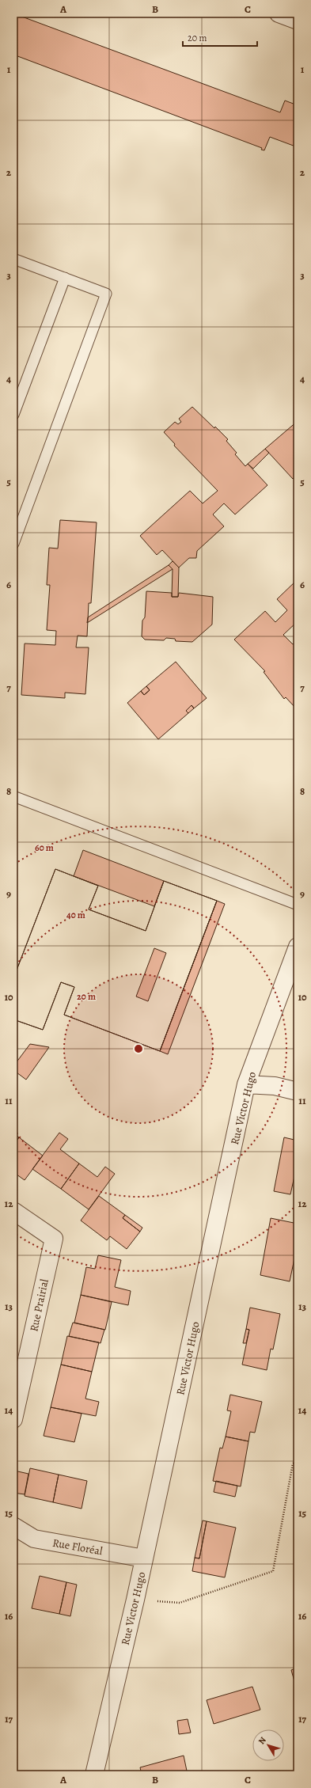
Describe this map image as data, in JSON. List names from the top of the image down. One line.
{"streets":{"street":["Rue Victor Hugo","Rue Prairial","Rue Floréal"]},"crossings":[["Rue Victor Hugo","Rue Floréal"]],"scale_bar":"20 m","north":"top left","grid":{"columns":["A","B","C"],"rows":["1","2","3","4","5","6","7","8","9","10","11","12","13","14","15","16","17"]},"rings":["60 m","40 m","20 m"]}
